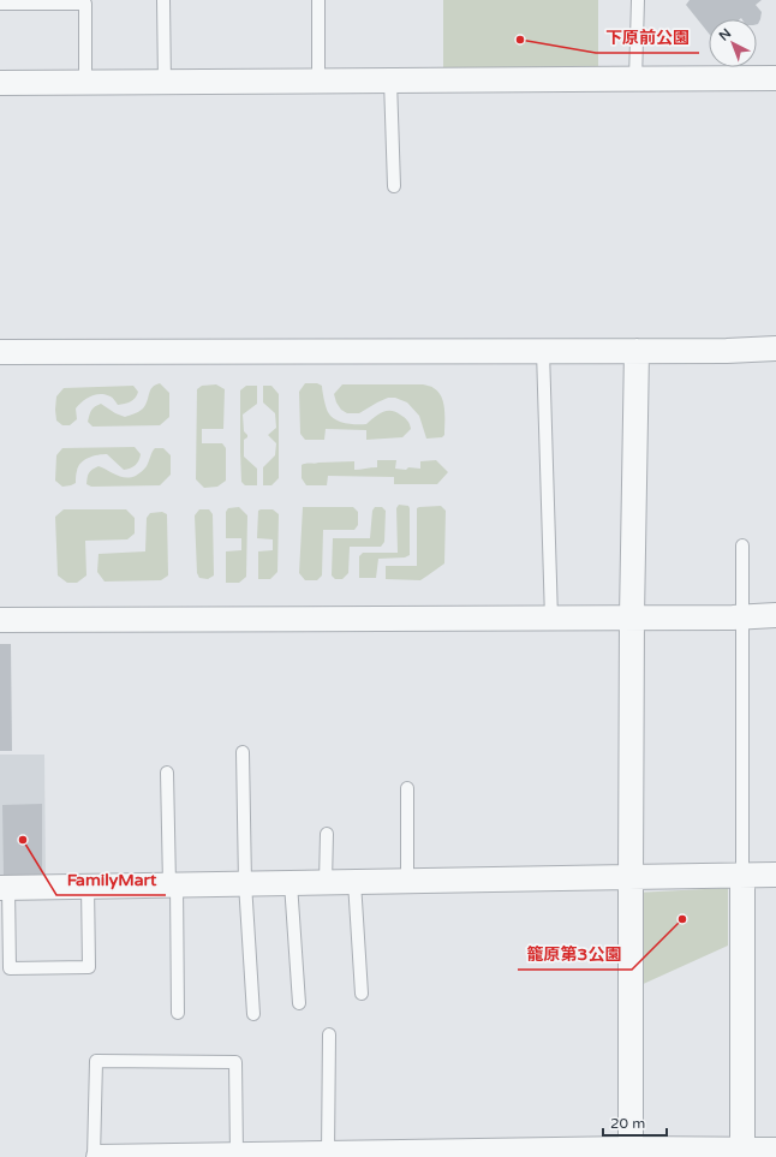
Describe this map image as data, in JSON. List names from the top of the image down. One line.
{"places":["下原前公園","FamilyMart","籠原第3公園"],"scale_bar":"20 m","north":"top left"}
